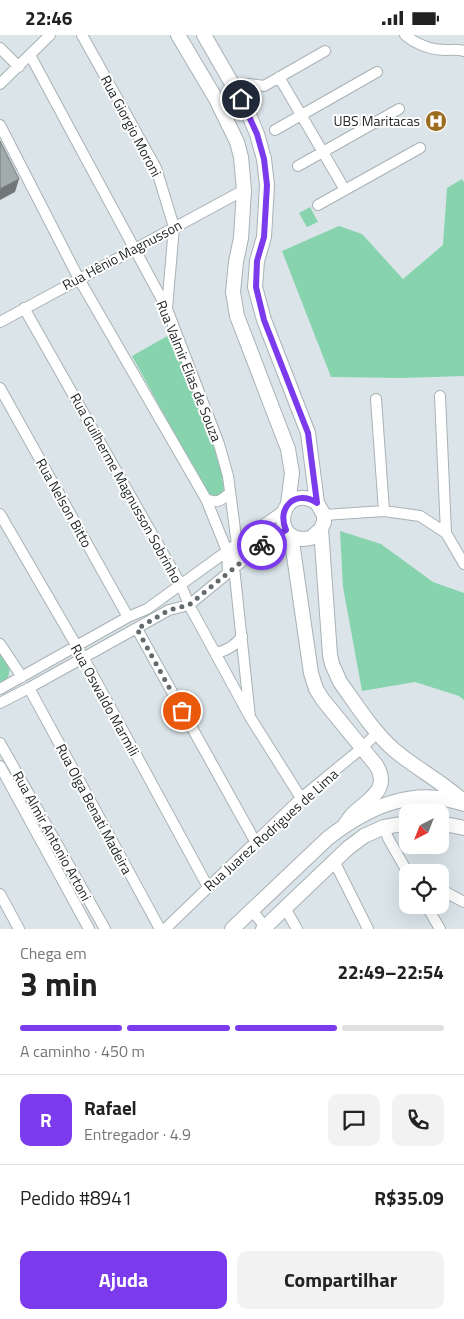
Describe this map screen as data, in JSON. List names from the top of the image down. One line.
{"streets":{"street":["Rua Giorgio Moroni","Rua Hênio Magnusson","Rua Valmir Elias de Souza","Rua Guilherme Magnusson Sobrinho","Rua Nelson Bitto","Rua Oswaldo Marmili","Rua Olga Benati Madeira","Rua Juarez Rodrigues de Lima","Rua Almir Antonio Artoni"]},"crossings":[["Rua Giorgio Moroni","Rua Hênio Magnusson"],["Rua Giorgio Moroni","Rua Valmir Elias de Souza"],["Rua Hênio Magnusson","Rua Valmir Elias de Souza"],["Rua Hênio Magnusson","Rua Guilherme Magnusson Sobrinho"],["Rua Valmir Elias de Souza","Rua Guilherme Magnusson Sobrinho"],["Rua Guilherme Magnusson Sobrinho","Rua Juarez Rodrigues de Lima"],["Rua Oswaldo Marmili","Rua Juarez Rodrigues de Lima"]],"places":{"hospital":["UBS Maritacas"]},"north":"bottom left","page":{"status":"22:46","heading":["3 min","Chega em","22:49–22:54"],"panel":["Rafael","Entregador · 4.9","Pedido #8941","R$35.09"],"bar":"A caminho · 450 m","round":"R","buttons":["Ajuda","Compartilhar"]}}
